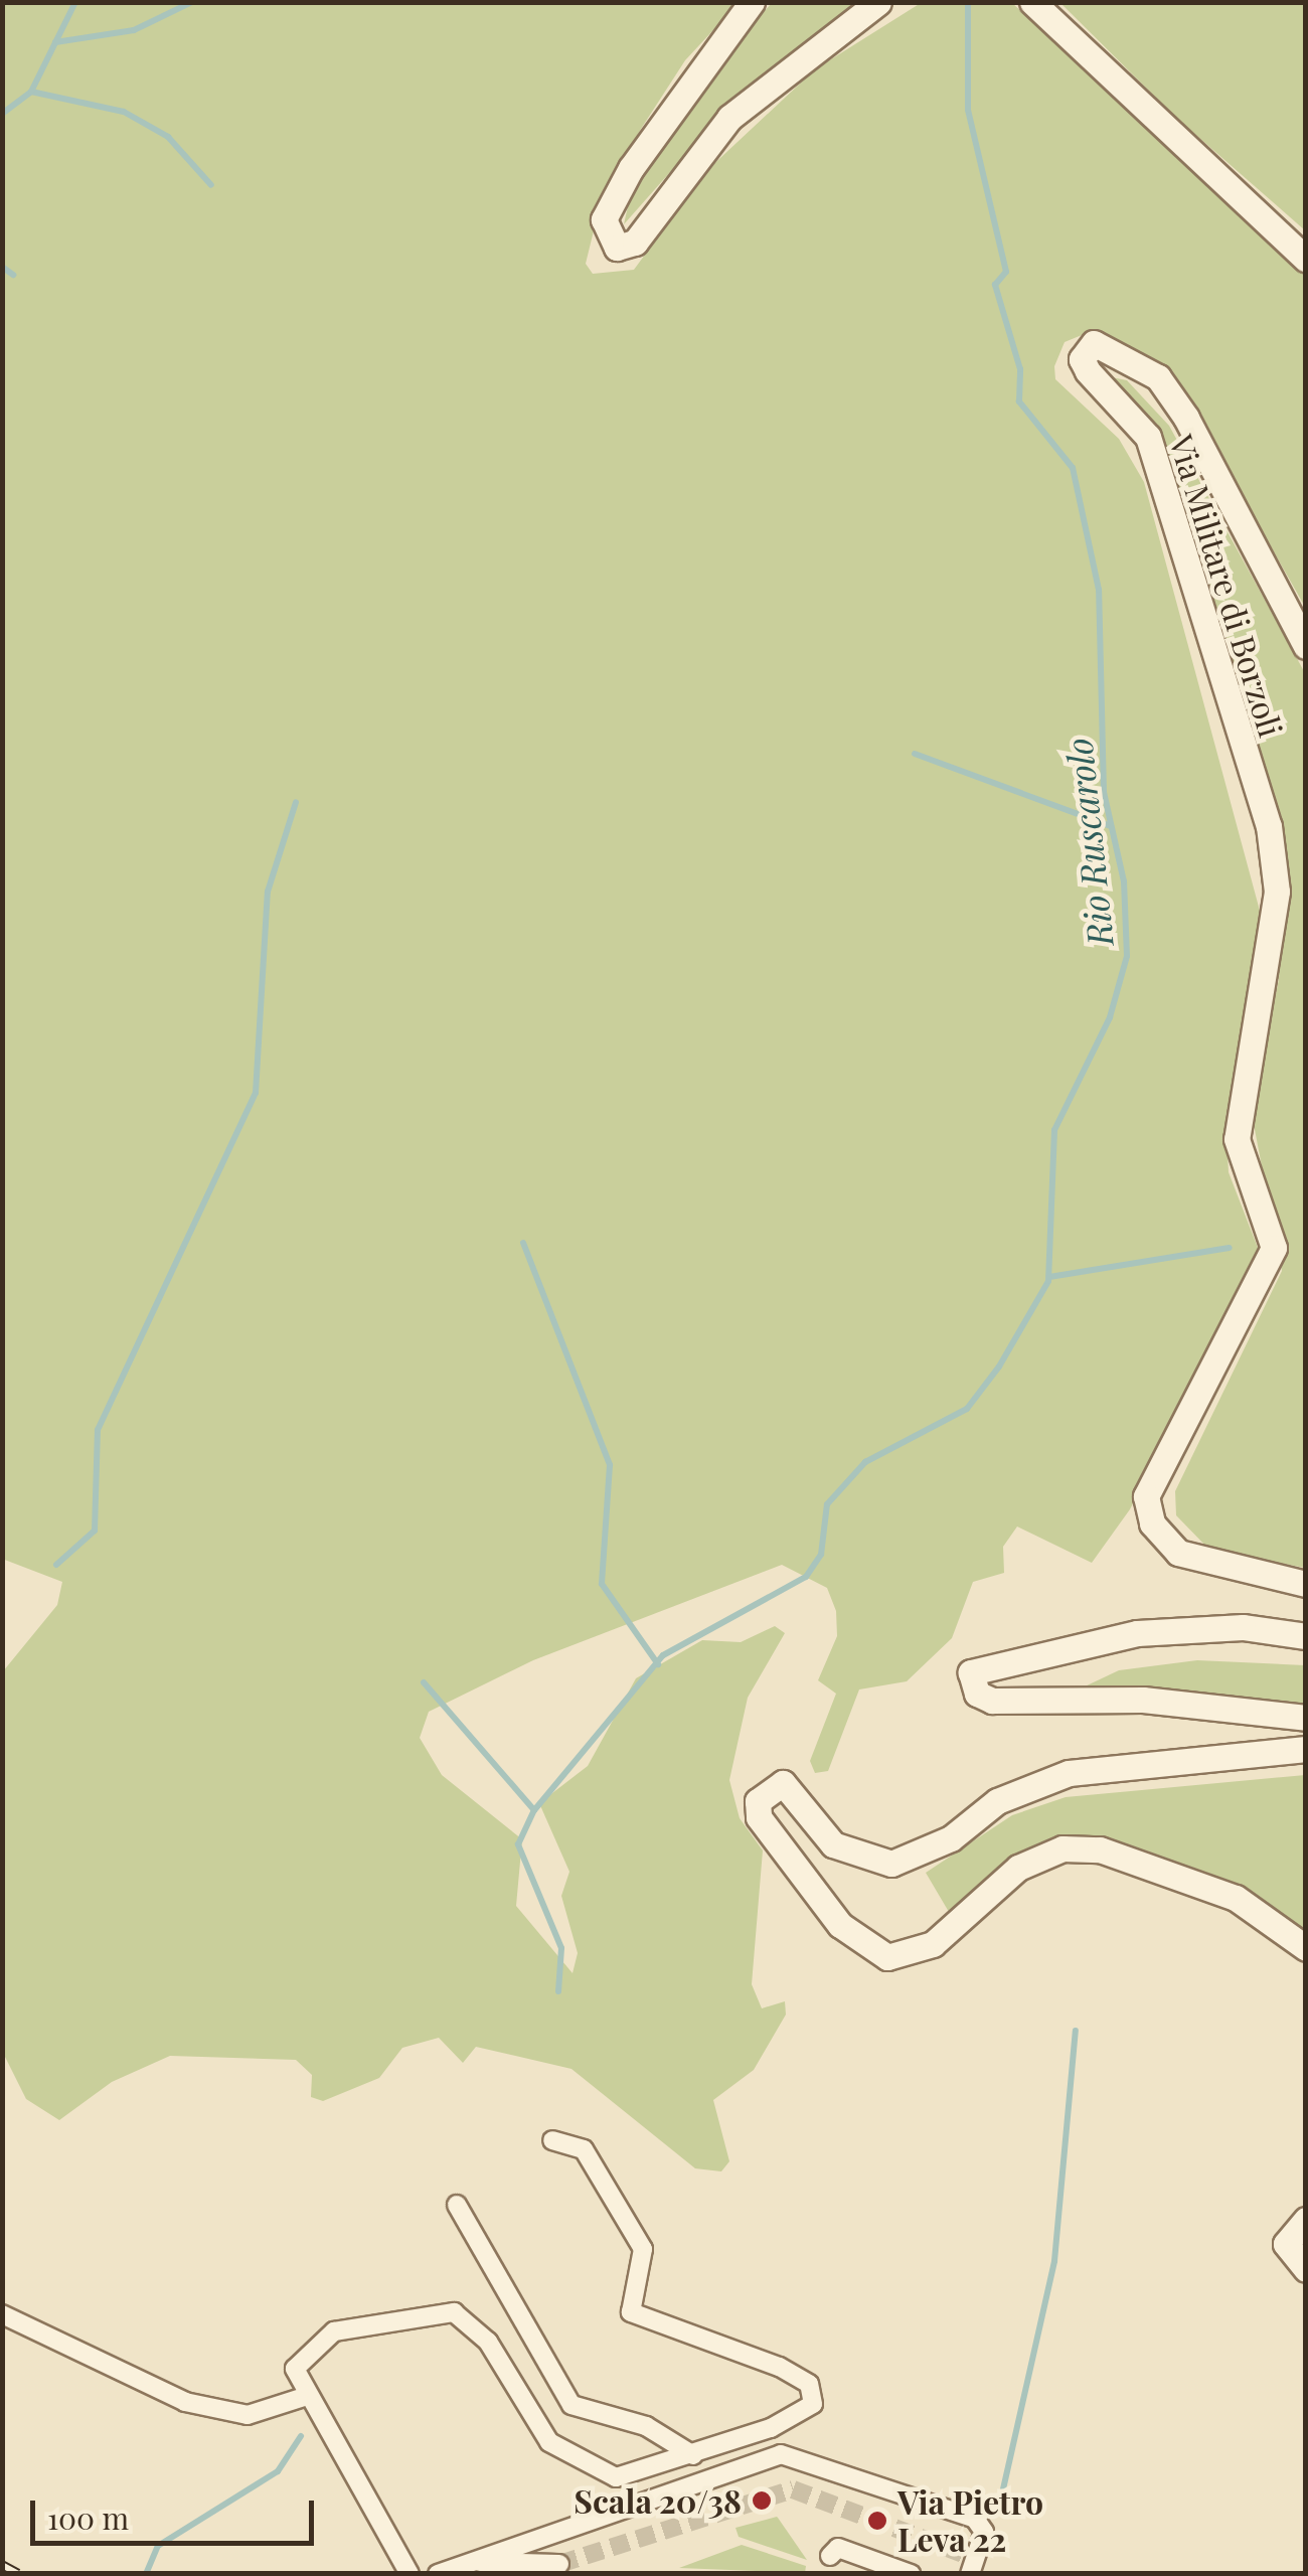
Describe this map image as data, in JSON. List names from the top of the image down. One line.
{"streets":{"street":["Via Militare di Borzoli"]},"water":["Rio Ruscarolo"],"places":["Scala 20/38","Via Pietro Leva 22"],"scale_bar":"100 m"}
